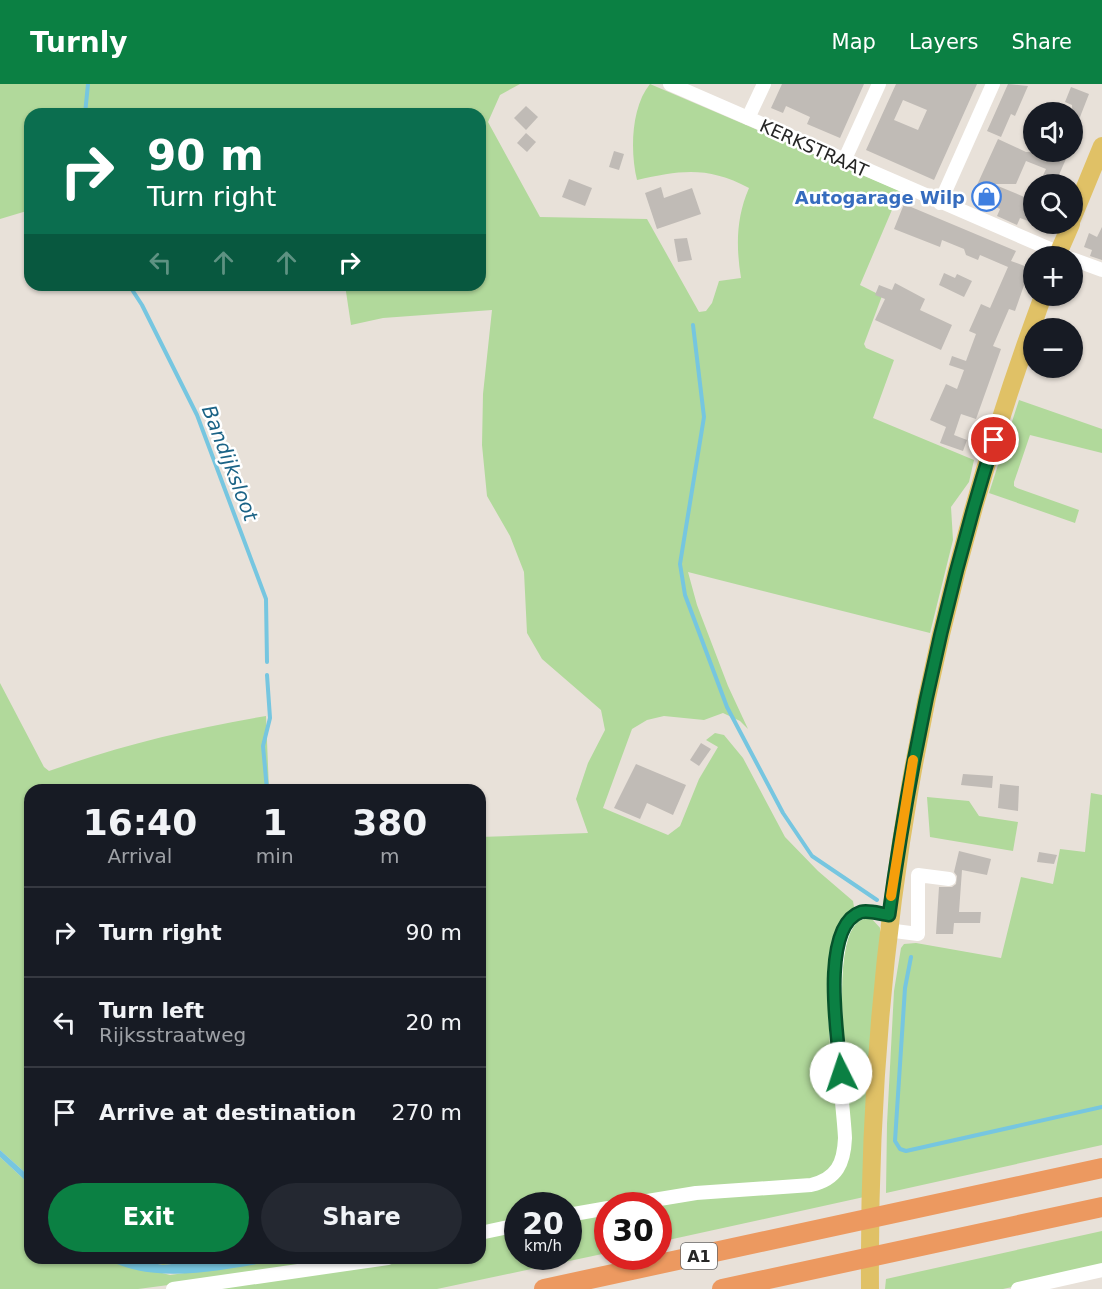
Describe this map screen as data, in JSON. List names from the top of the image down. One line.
{"streets":{"highway":["A1"],"street":["KERKSTRAAT"]},"water":["Bandijksloot"],"places":{"shop":["Autogarage Wilp"]},"page":{"header":"Turnly","nav":["Map","Layers","Share"],"map_buttons":["+","−"],"turn":["90 m","Turn right"],"eta":["16:40","Arrival","1","min","380","m"],"list":[{"name":"Turn right","value":"90 m"},{"name":"Turn left","note":"Rijksstraatweg","value":"20 m"},{"name":"Arrive at destination","value":"270 m"}],"buttons":["Exit","Share"],"speed":"20 km/h","limit":"30"}}
